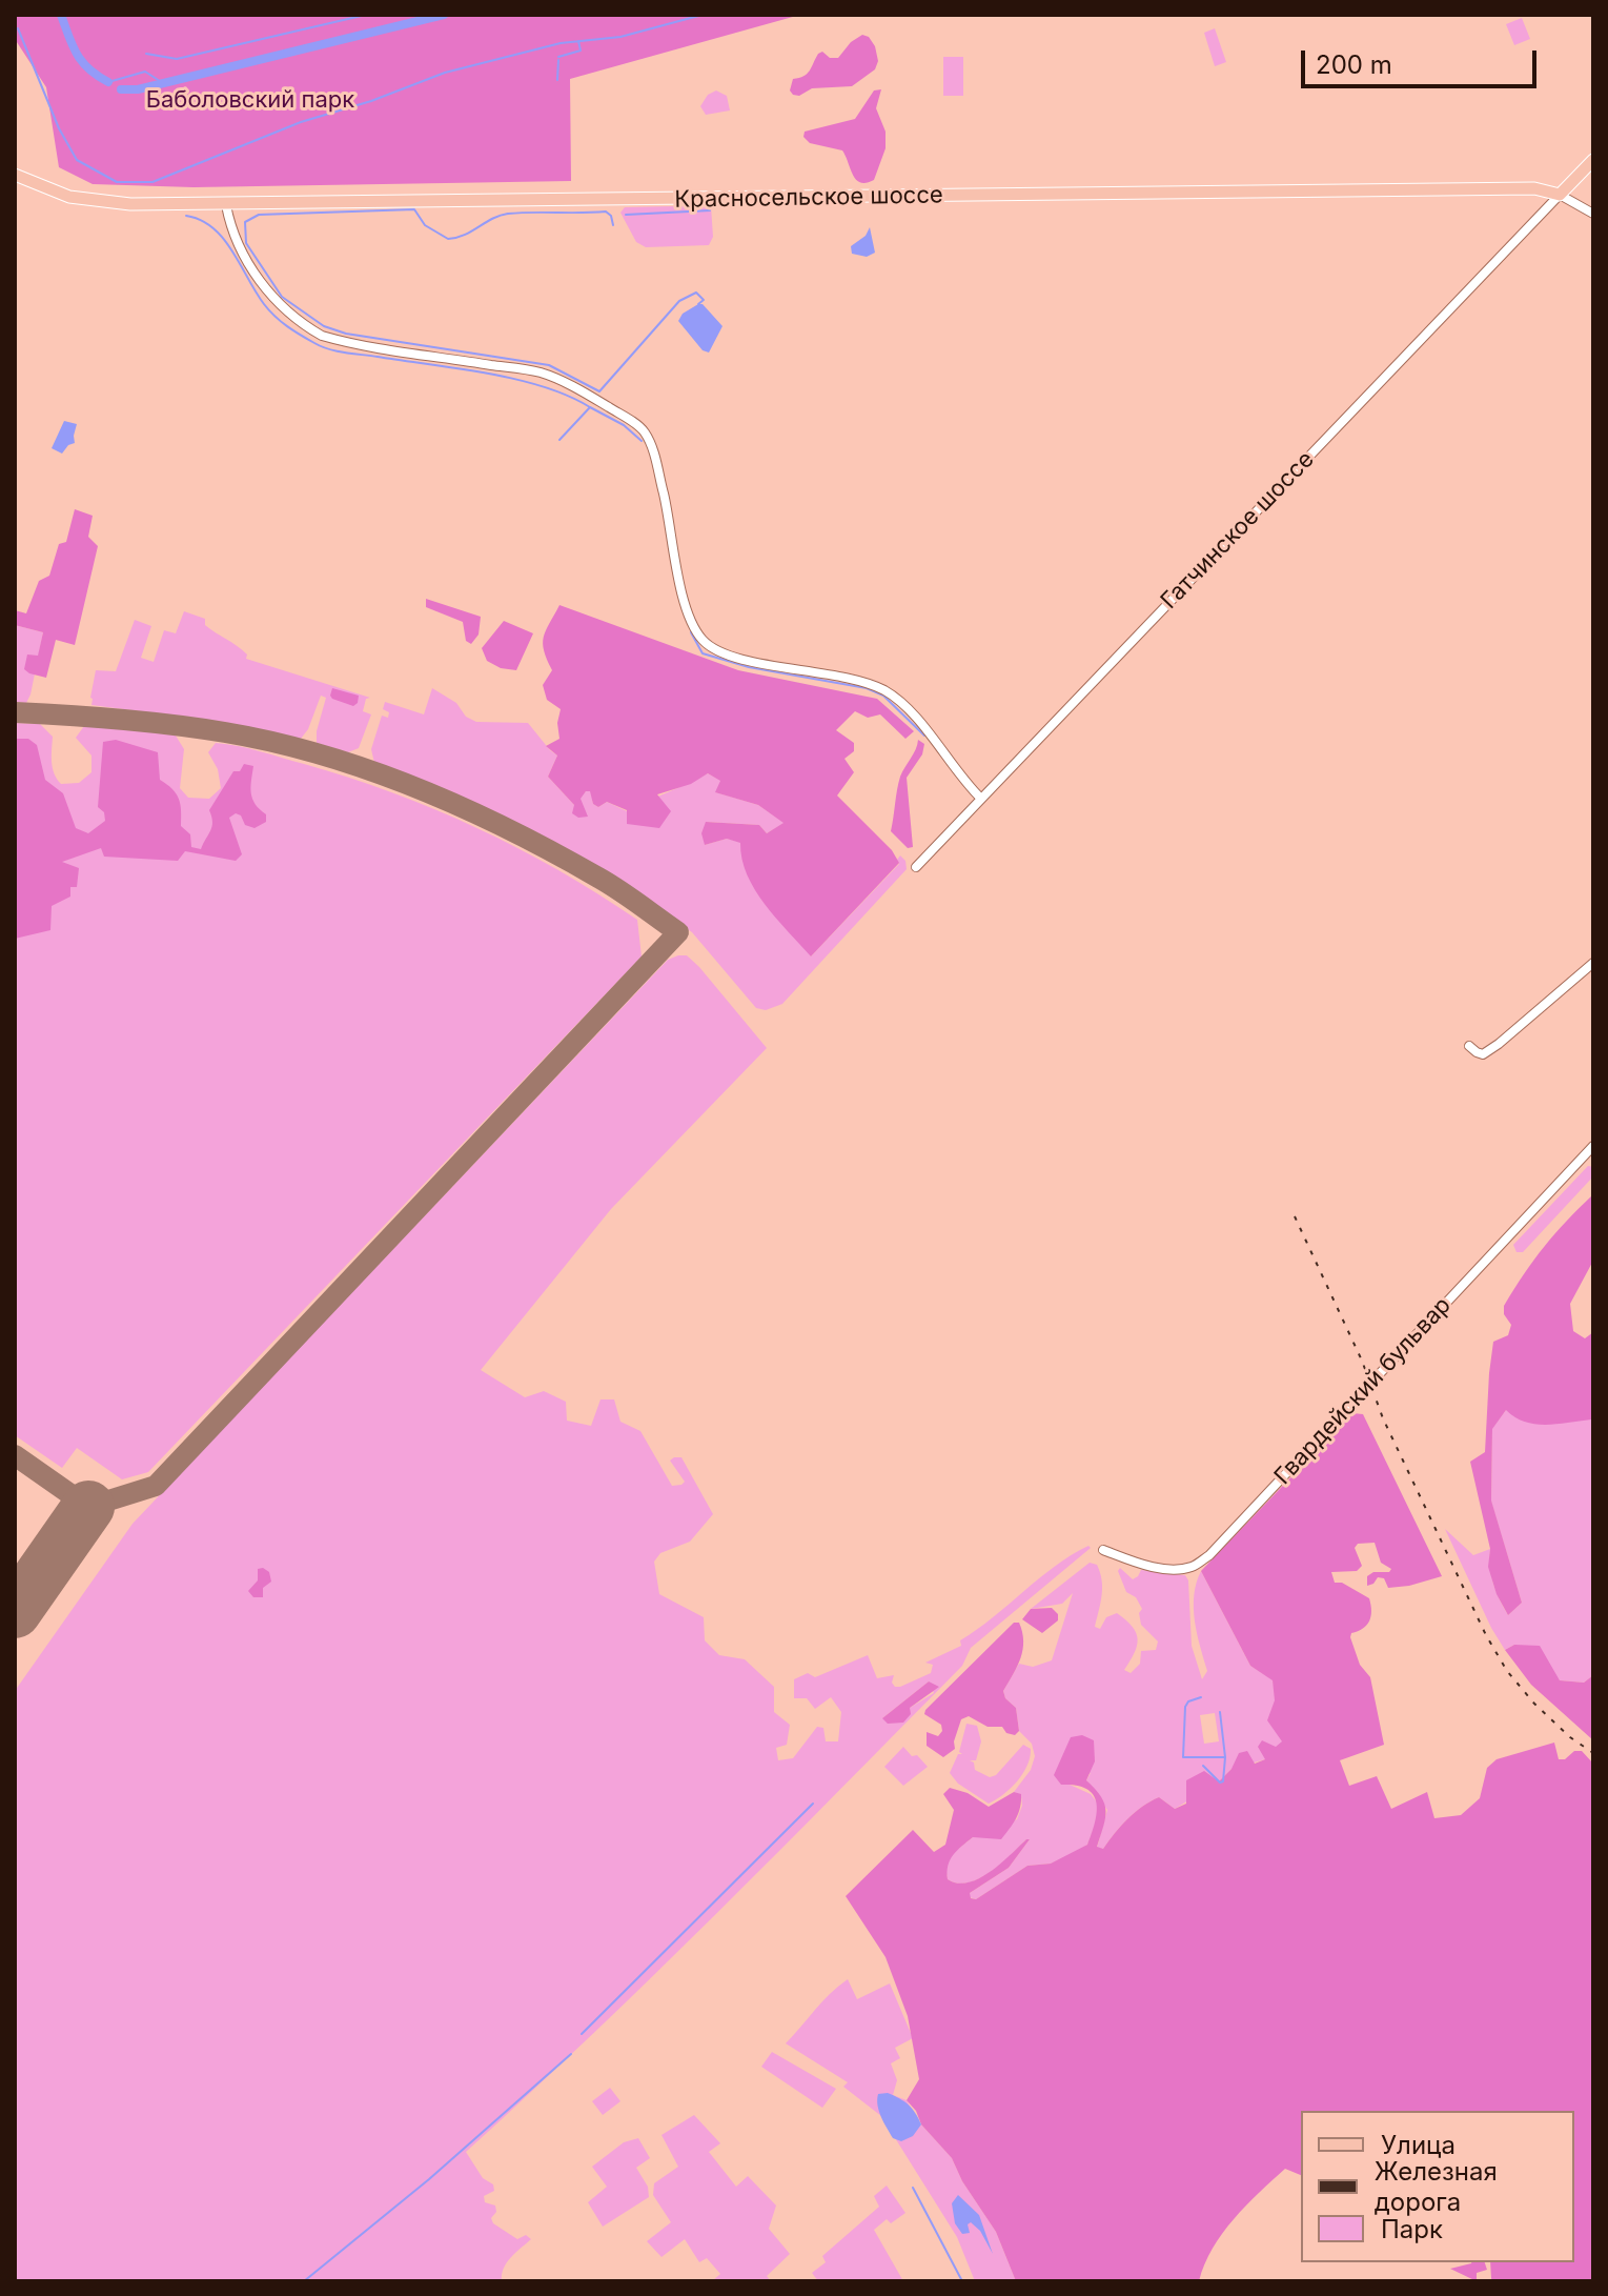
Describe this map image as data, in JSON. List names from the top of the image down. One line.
{"streets":{"main road":["Красносельское шоссе"],"street":["Гатчинское шоссе","Гвардейский бульвар"]},"crossings":[["Красносельское шоссе","Гатчинское шоссе"]],"parks":["Баболовский парк"],"legend":["Улица","Железная дорога","Парк"],"scale_bar":"200 m"}
